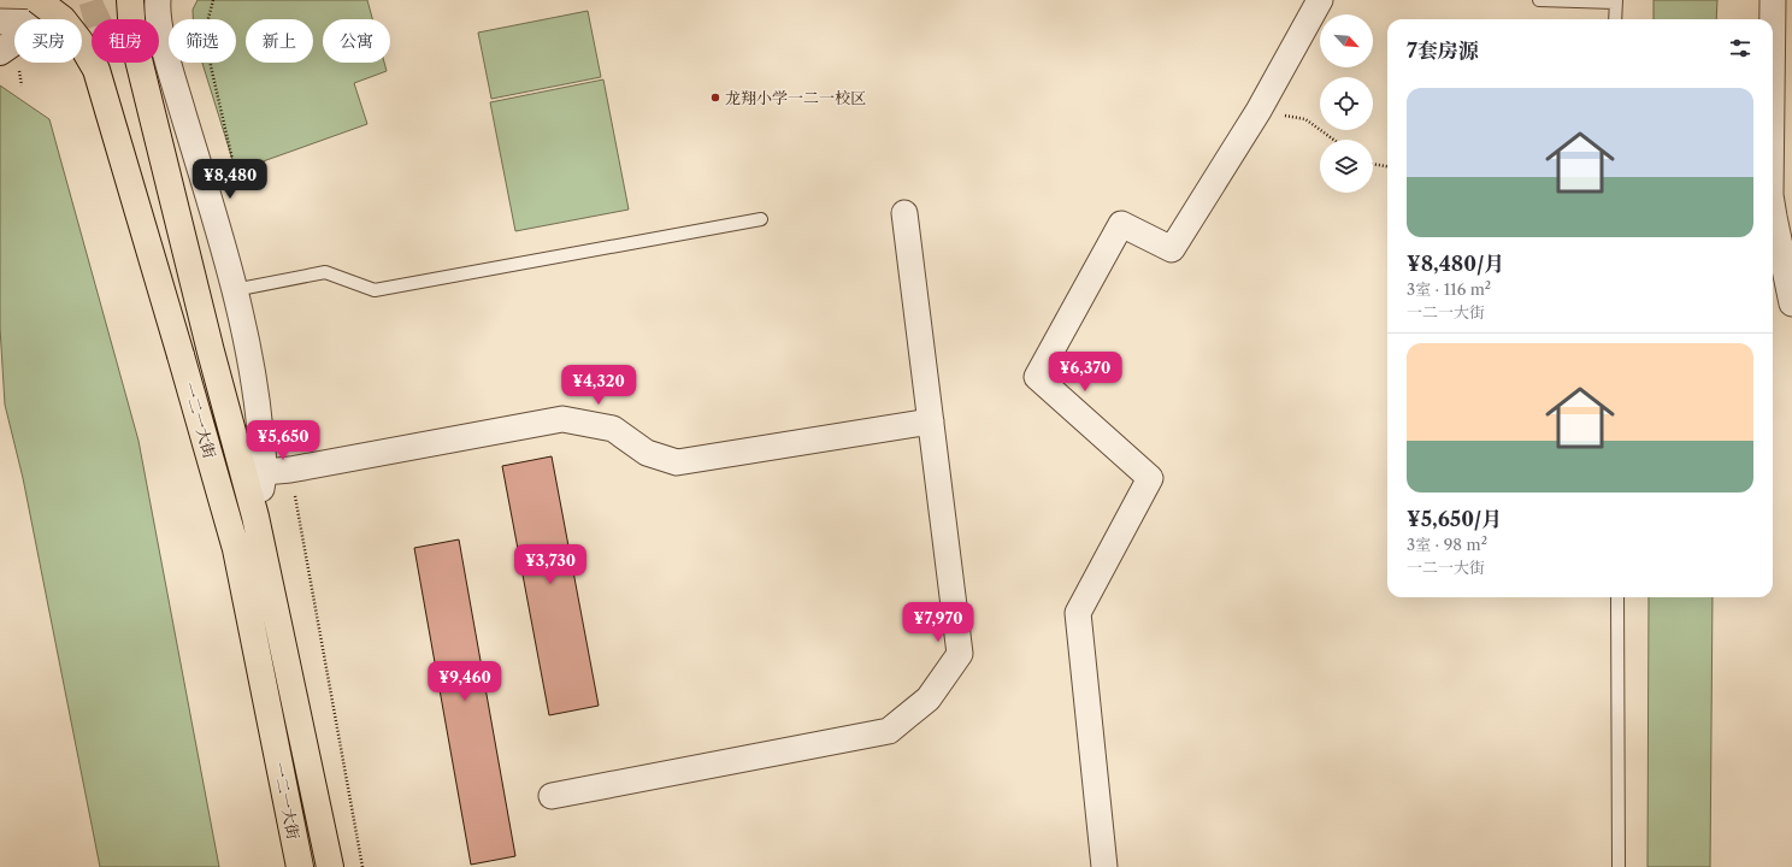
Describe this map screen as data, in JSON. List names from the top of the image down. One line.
{"streets":{"main road":["一二一大街"]},"places":["龙翔小学一二一校区"],"north":"bottom right","page":{"chip":["买房","租房","筛选","新上","公寓"],"heading":"7套房源","list":[{"name":"¥8,480/月","note":"3室 · 116 m² · 一二一大街"},{"name":"¥5,650/月","note":"3室 · 98 m² · 一二一大街"}],"price":["¥8,480","¥6,370","¥4,320","¥5,650","¥3,730","¥7,970","¥9,460"]}}
